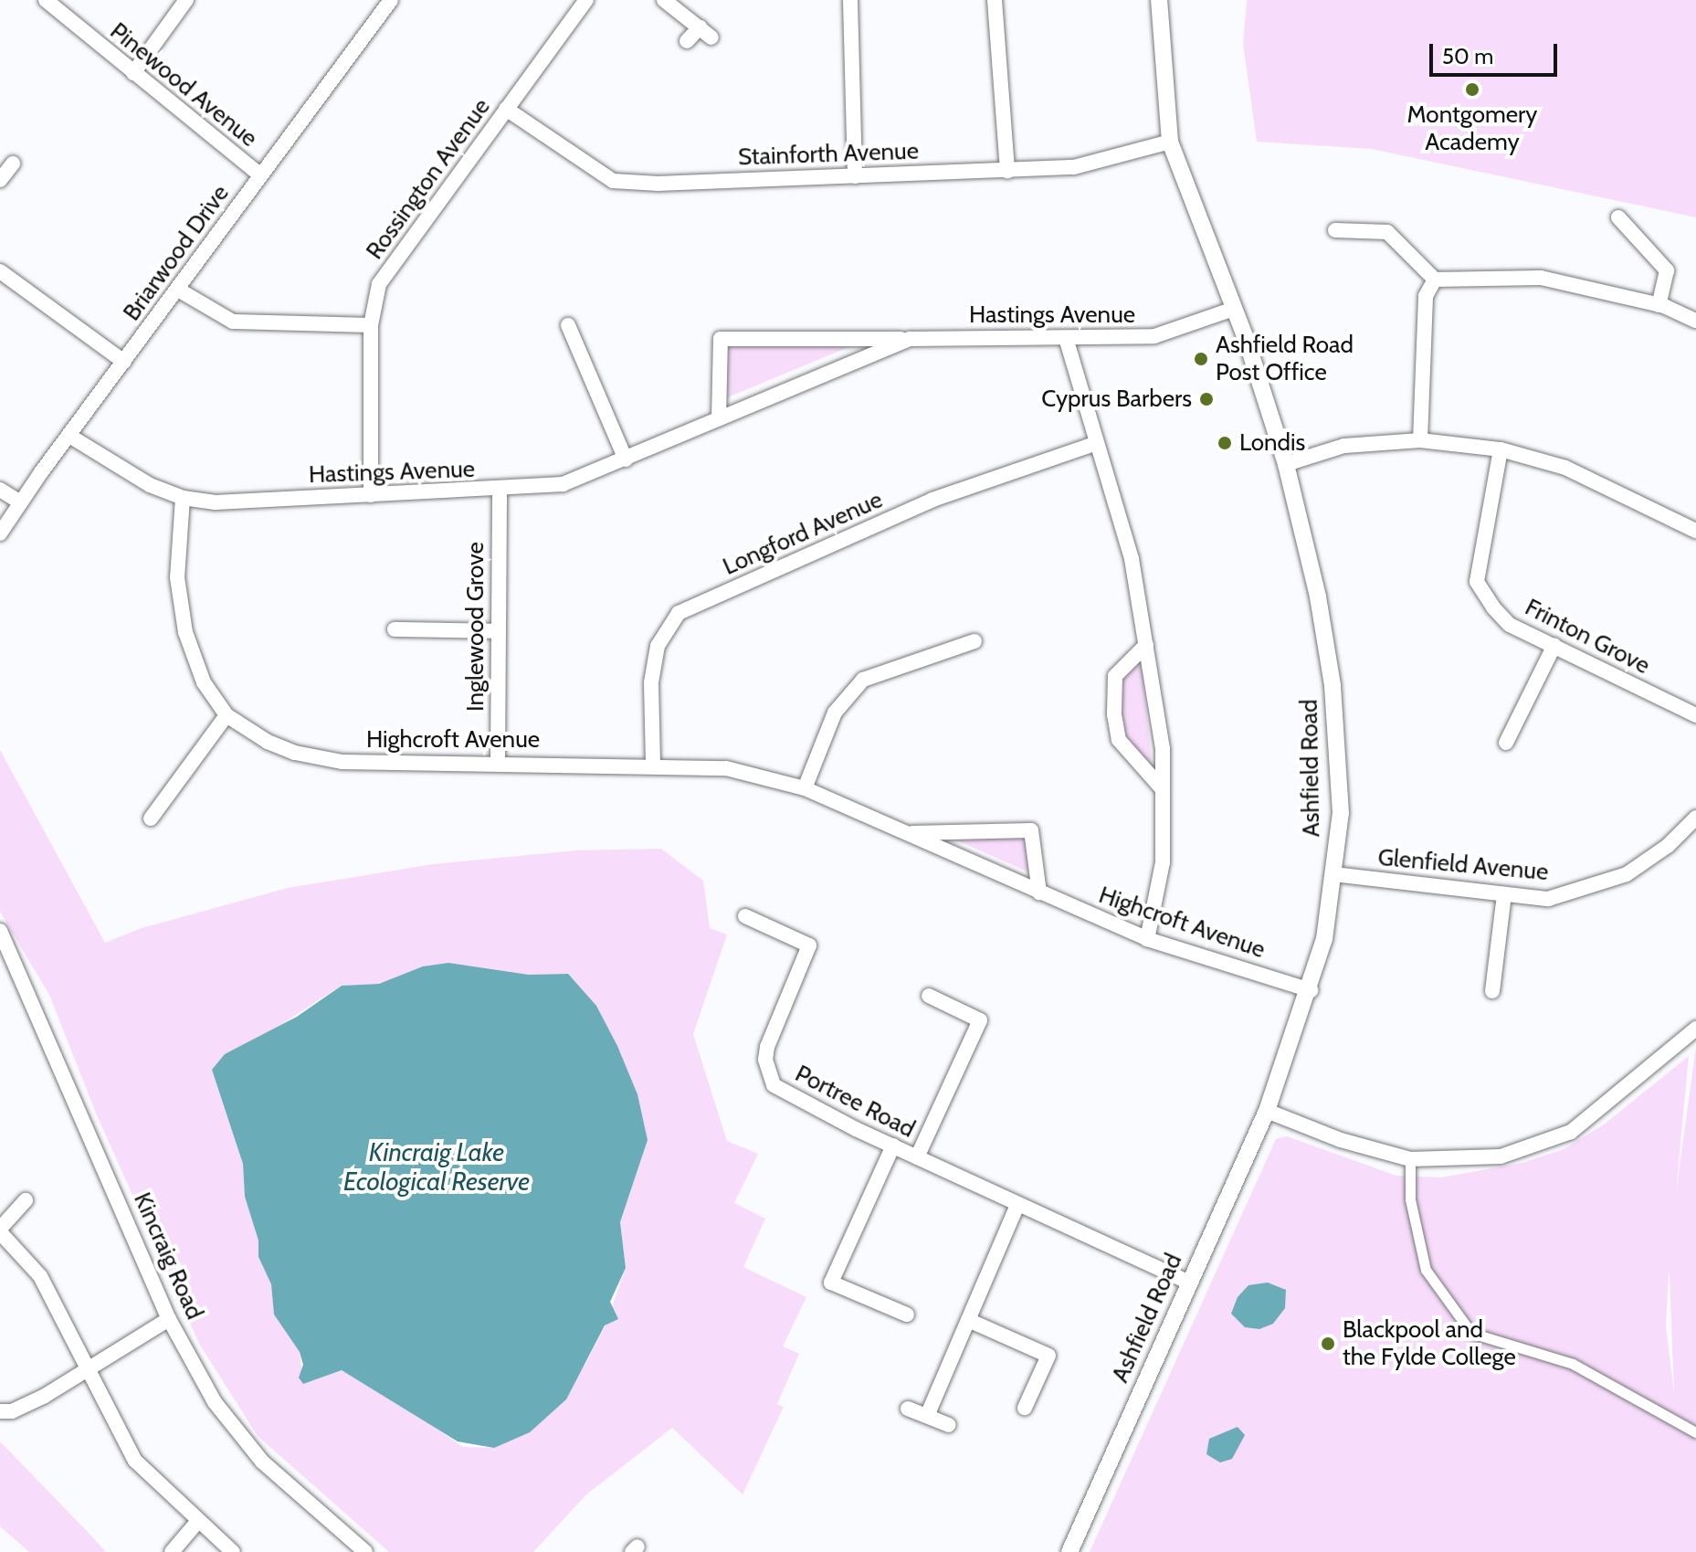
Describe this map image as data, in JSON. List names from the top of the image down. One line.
{"streets":{"street":["Pinewood Avenue","Stainforth Avenue","Rossington Avenue","Briarwood Drive","Hastings Avenue","Longford Avenue","Inglewood Grove","Frinton Grove","Highcroft Avenue","Ashfield Road","Glenfield Avenue","Portree Road","Kincraig Road"]},"crossings":[["Pinewood Avenue","Briarwood Drive"],["Stainforth Avenue","Rossington Avenue"],["Stainforth Avenue","Ashfield Road"],["Rossington Avenue","Hastings Avenue"],["Briarwood Drive","Hastings Avenue"],["Hastings Avenue","Inglewood Grove"],["Hastings Avenue","Highcroft Avenue"],["Hastings Avenue","Ashfield Road"],["Longford Avenue","Highcroft Avenue"],["Inglewood Grove","Highcroft Avenue"],["Highcroft Avenue","Ashfield Road"],["Ashfield Road","Glenfield Avenue"],["Ashfield Road","Portree Road"]],"water":["Kincraig Lake Ecological Reserve"],"places":["Montgomery Academy","Ashfield Road Post Office","Cyprus Barbers","Londis","Blackpool and the Fylde College"],"scale_bar":"50 m"}
